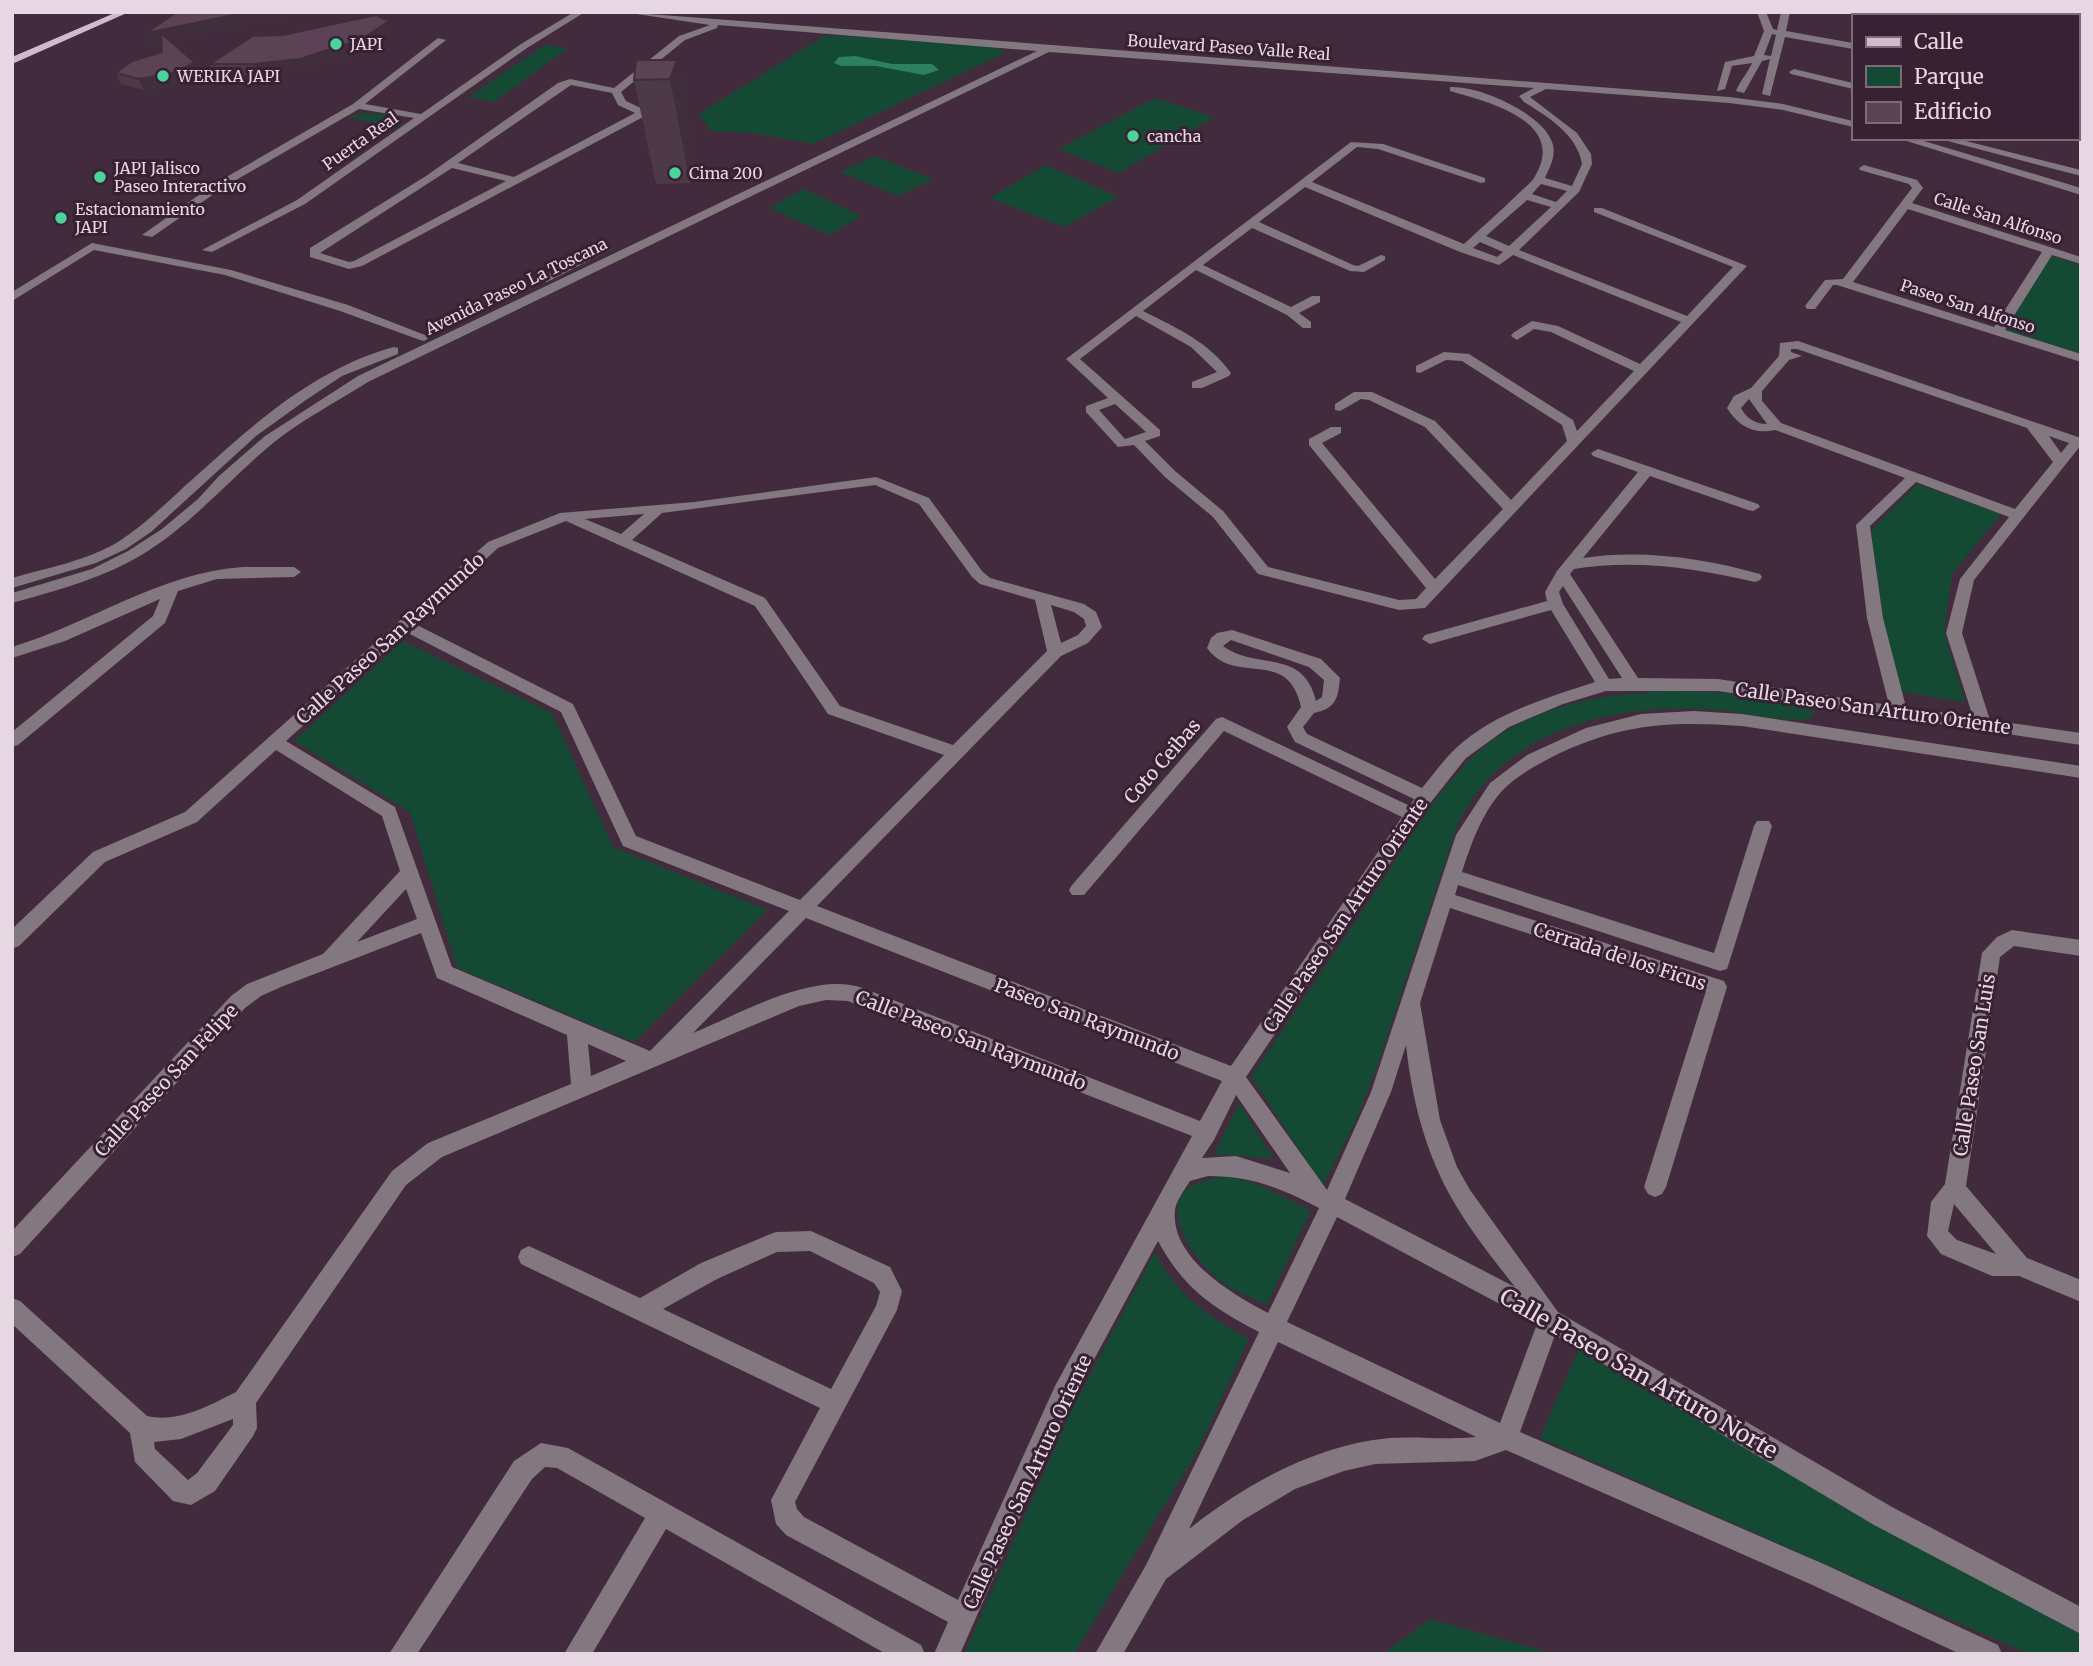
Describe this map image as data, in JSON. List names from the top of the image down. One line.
{"streets":{"street":["Boulevard Paseo Valle Real","Puerta Real","Calle San Alfonso","Avenida Paseo La Toscana","Paseo San Alfonso","Calle Paseo San Raymundo","Calle Paseo San Arturo Oriente","Coto Ceibas","Cerrada de los Ficus","Paseo San Raymundo","Calle Paseo San Luis","Calle Paseo San Felipe","Calle Paseo San Arturo Norte"]},"crossings":[["Boulevard Paseo Valle Real","Avenida Paseo La Toscana"],["Calle San Alfonso","Paseo San Alfonso"],["Calle Paseo San Raymundo","Calle Paseo San Arturo Oriente"],["Calle Paseo San Raymundo","Paseo San Raymundo"],["Calle Paseo San Arturo Oriente","Coto Ceibas"],["Calle Paseo San Arturo Oriente","Cerrada de los Ficus"],["Calle Paseo San Arturo Oriente","Paseo San Raymundo"],["Calle Paseo San Arturo Oriente","Calle Paseo San Arturo Norte"]],"places":["JAPI","WERIKA JAPI","cancha","Cima 200","JAPI Jalisco Paseo Interactivo","Estacionamiento JAPI"],"legend":["Calle","Parque","Edificio"]}
